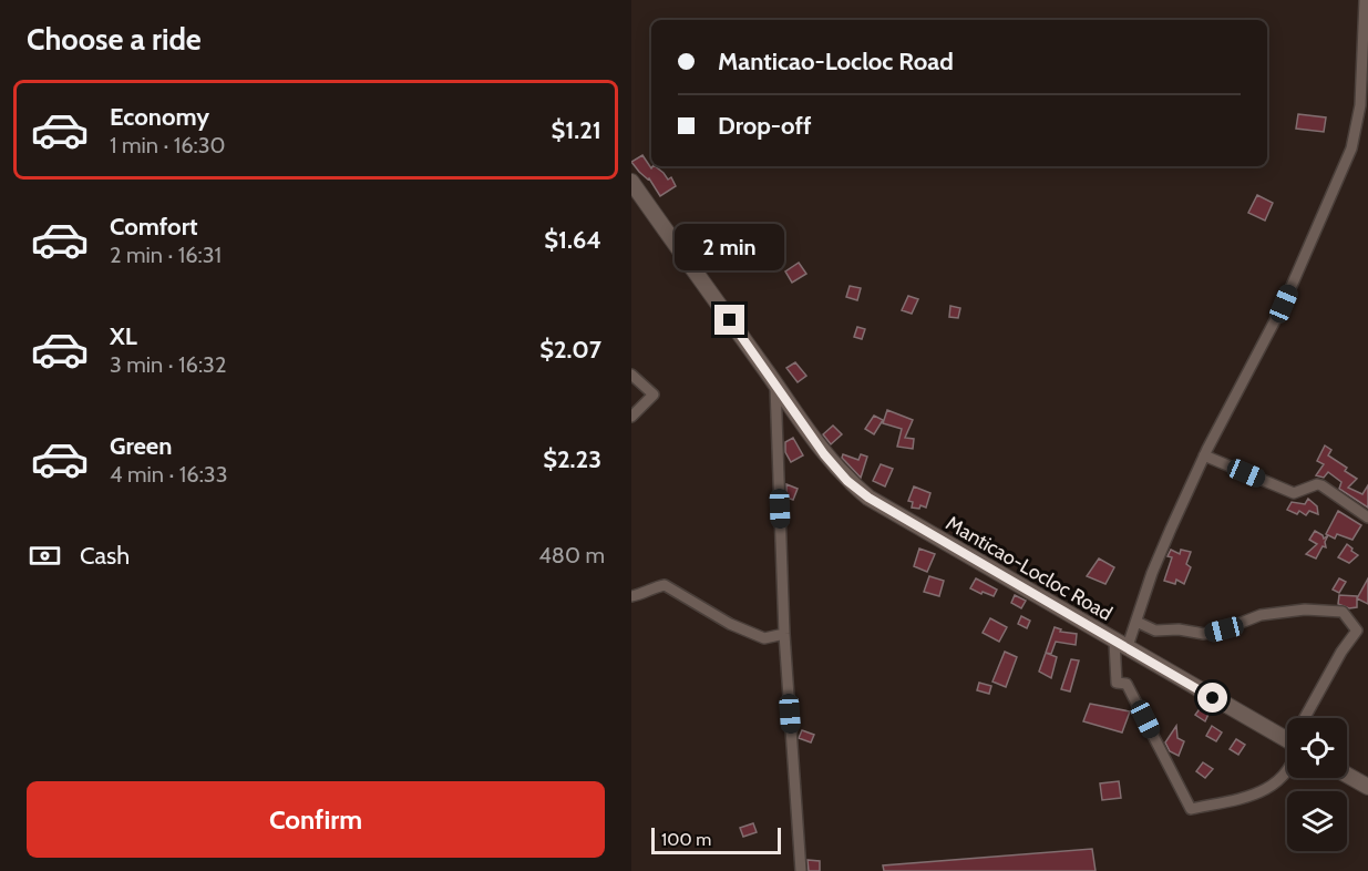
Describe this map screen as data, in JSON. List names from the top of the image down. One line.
{"streets":{"street":["Manticao-Locloc Road"]},"scale_bar":"100 m","page":{"heading":"Choose a ride","banner":["Manticao-Locloc Road","Drop-off"],"list":[{"name":"Economy","note":"1 min · 16:30","value":"$1.21"},{"name":"Comfort","note":"2 min · 16:31","value":"$1.64"},{"name":"XL","note":"3 min · 16:32","value":"$2.07"},{"name":"Green","note":"4 min · 16:33","value":"$2.23"}],"bubble":"2 min","pay":["Cash","480 m"],"buttons":"Confirm","scale":"100 m"}}
